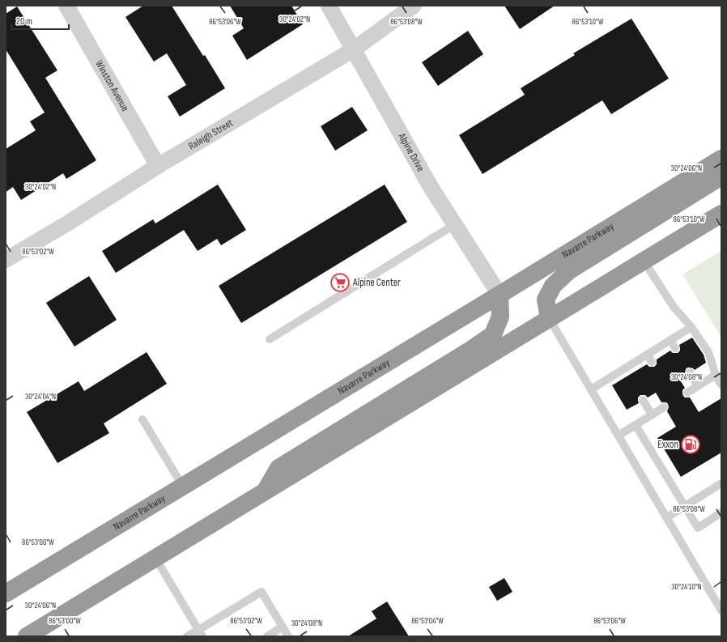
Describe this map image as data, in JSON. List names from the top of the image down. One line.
{"streets":{"highway":["Navarre Parkway"],"street":["Winston Avenue","Raleigh Street","Alpine Drive"]},"crossings":[["Winston Avenue","Raleigh Street"],["Raleigh Street","Alpine Drive"],["Alpine Drive","Navarre Parkway"]],"places":{"supermarket":["Alpine Center"],"fuel station":["Exxon"]},"scale_bar":"20 m","coordinates":["30°24'02\"N","86°53'06\"W","86°53'08\"W","86°53'10\"W","30°24'06\"N","86°53'02\"W","30°24'08\"N","30°24'04\"N","86°53'00\"W","30°24'10\"N","86°53'04\"W"]}
